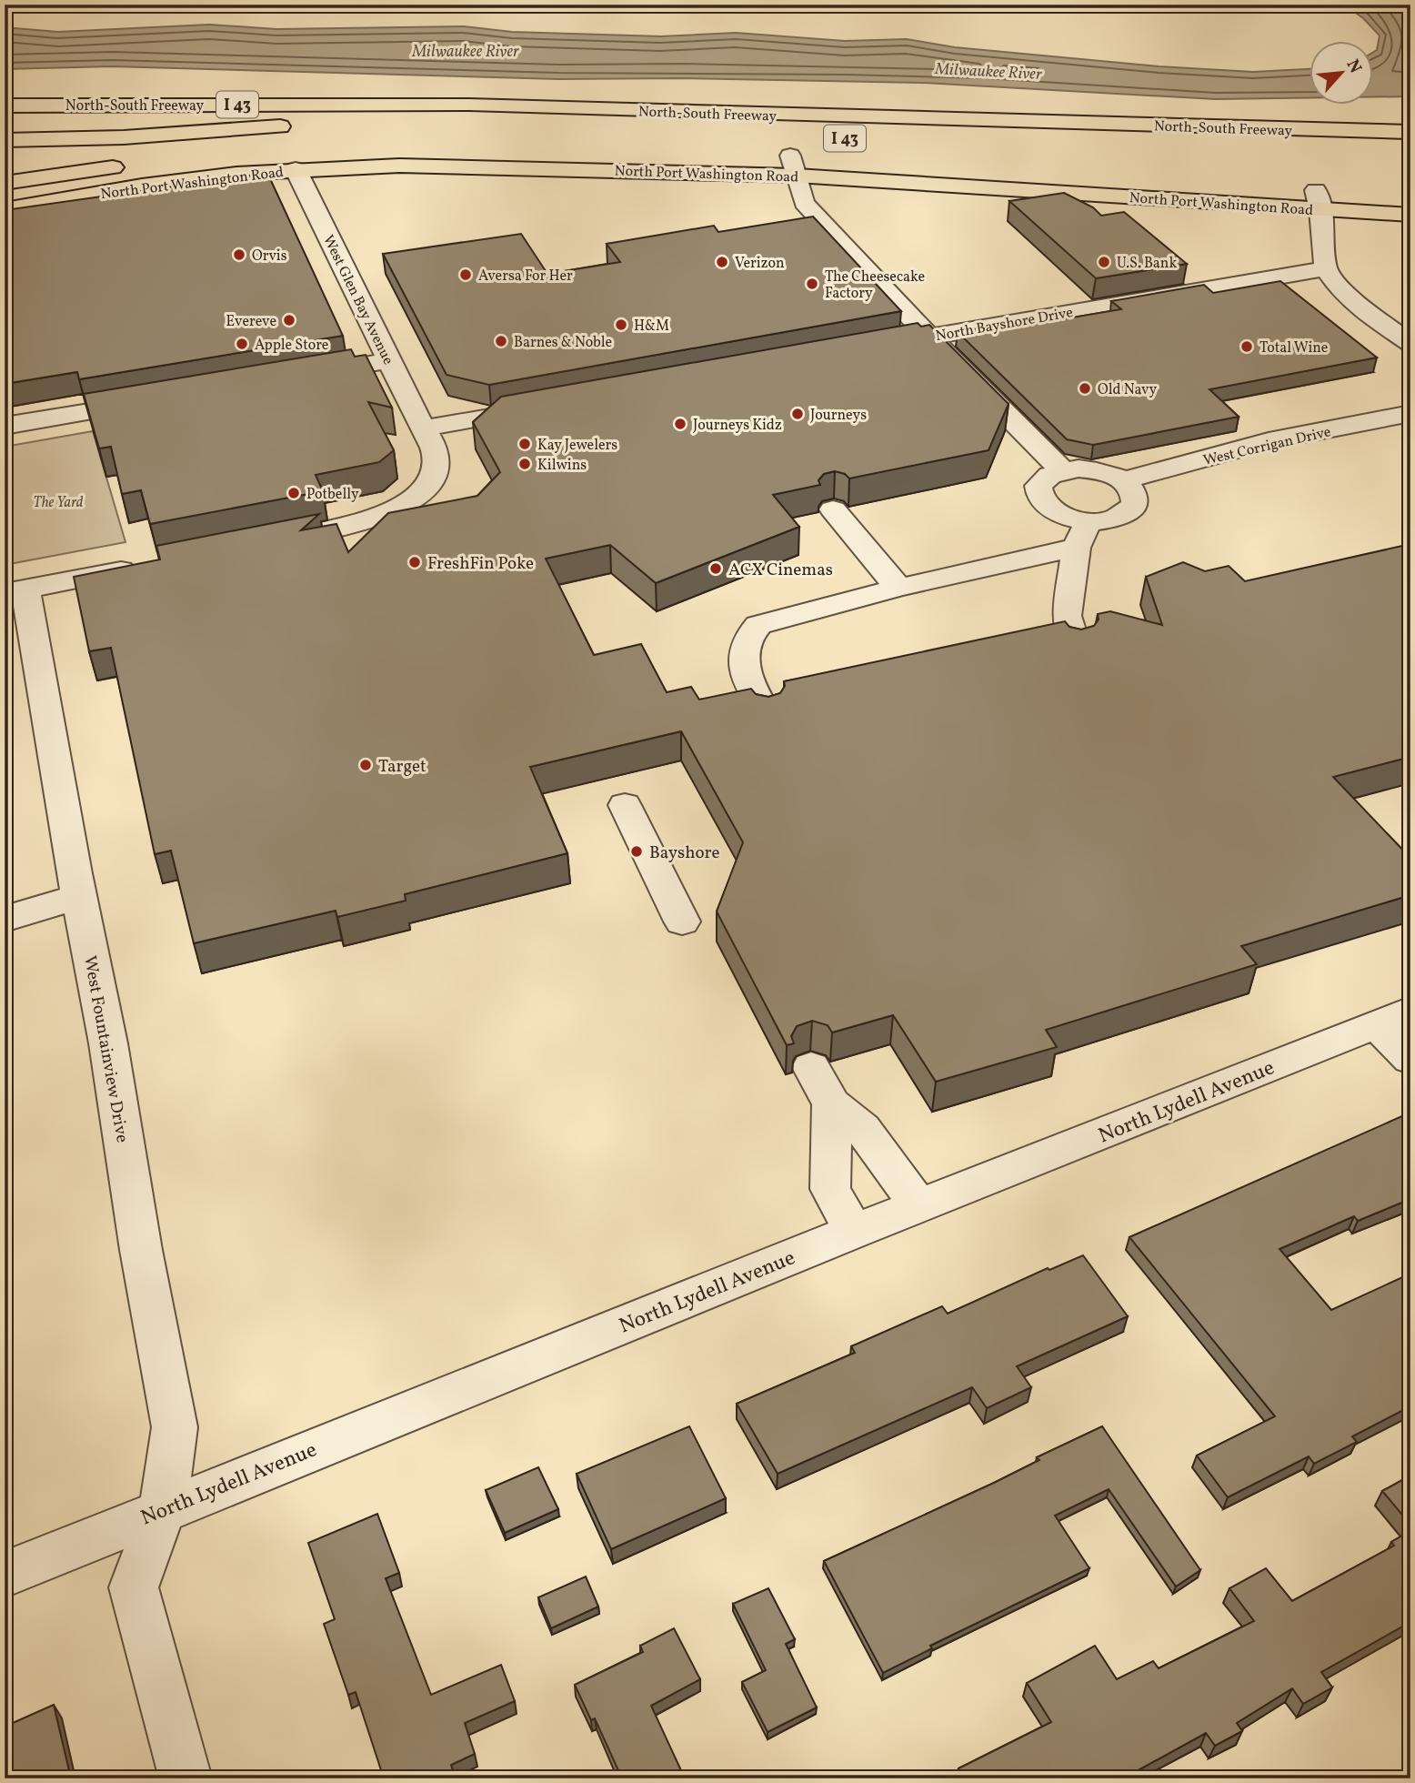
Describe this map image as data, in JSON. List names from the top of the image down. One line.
{"streets":{"main road":["North-South Freeway","I 43","North Port Washington Road"],"street":["West Glen Bay Avenue","North Bayshore Drive","West Corrigan Drive","West Fountainview Drive","North Lydell Avenue"]},"crossings":[["North Port Washington Road","West Glen Bay Avenue"],["West Fountainview Drive","North Lydell Avenue"]],"water":["Milwaukee River"],"parks":["The Yard"],"places":["Orvis","Verizon","U.S. Bank","Aversa For Her","The Cheesecake Factory","Evereve","H&M","Barnes & Noble","Apple Store","Total Wine","Old Navy","Journeys","Journeys Kidz","Kay Jewelers","Kilwins","Potbelly","FreshFin Poke","ACX Cinemas","Target","Bayshore"],"north":"top right"}
